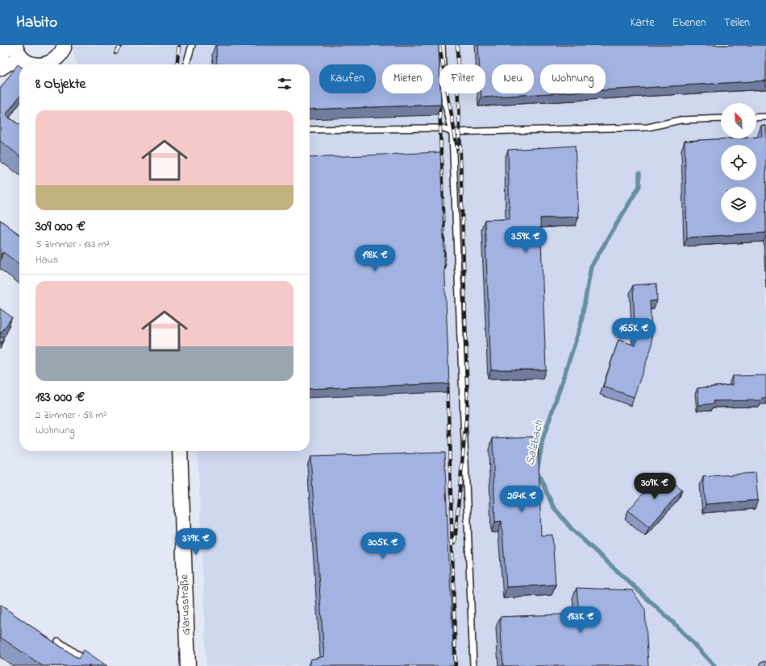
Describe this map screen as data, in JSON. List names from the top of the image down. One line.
{"streets":{"street":["Glarusstraße"]},"water":["Salzbach"],"north":"top left","page":{"header":"Habito","nav":["Karte","Ebenen","Teilen"],"chip":["Kaufen","Mieten","Filter","Neu","Wohnung"],"heading":"8 Objekte","list":[{"name":"309 000 €","note":"5 Zimmer · 133 m² · Haus"},{"name":"183 000 €","note":"2 Zimmer · 58 m² · Wohnung"}],"price":["359K €","198K €","165K €","309K €","264K €","379K €","305K €","183K €"]}}
